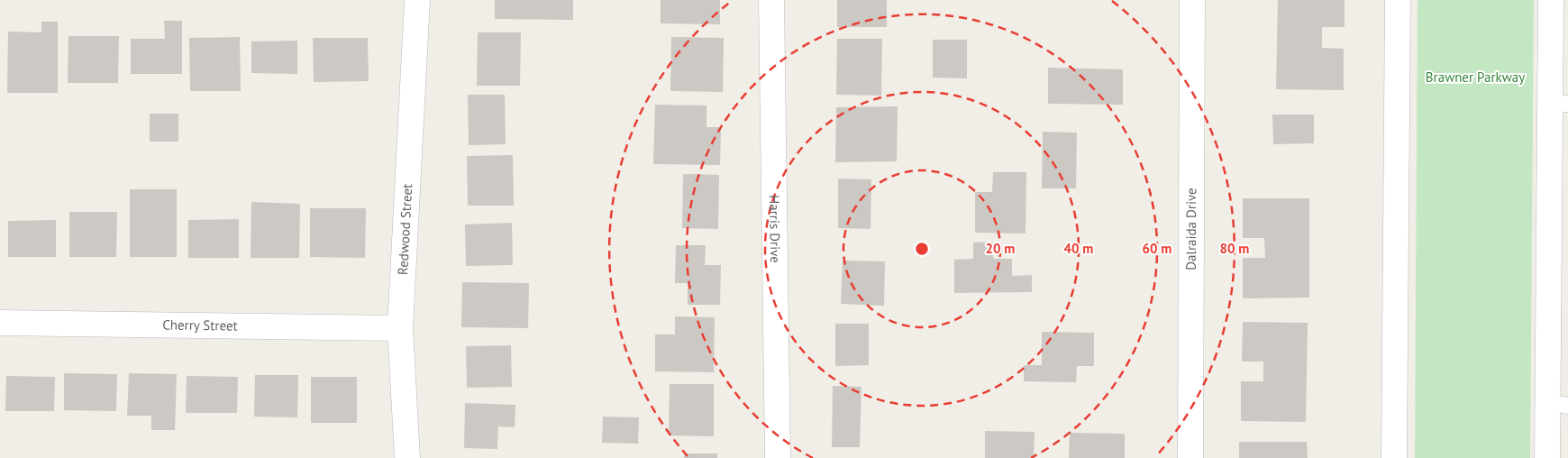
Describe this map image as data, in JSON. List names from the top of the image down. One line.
{"streets":{"street":["Redwood Street","Harris Drive","Dalraida Drive","Cherry Street"]},"crossings":[["Redwood Street","Cherry Street"]],"parks":["Brawner Parkway"],"rings":["20 m","40 m","60 m","80 m"]}
